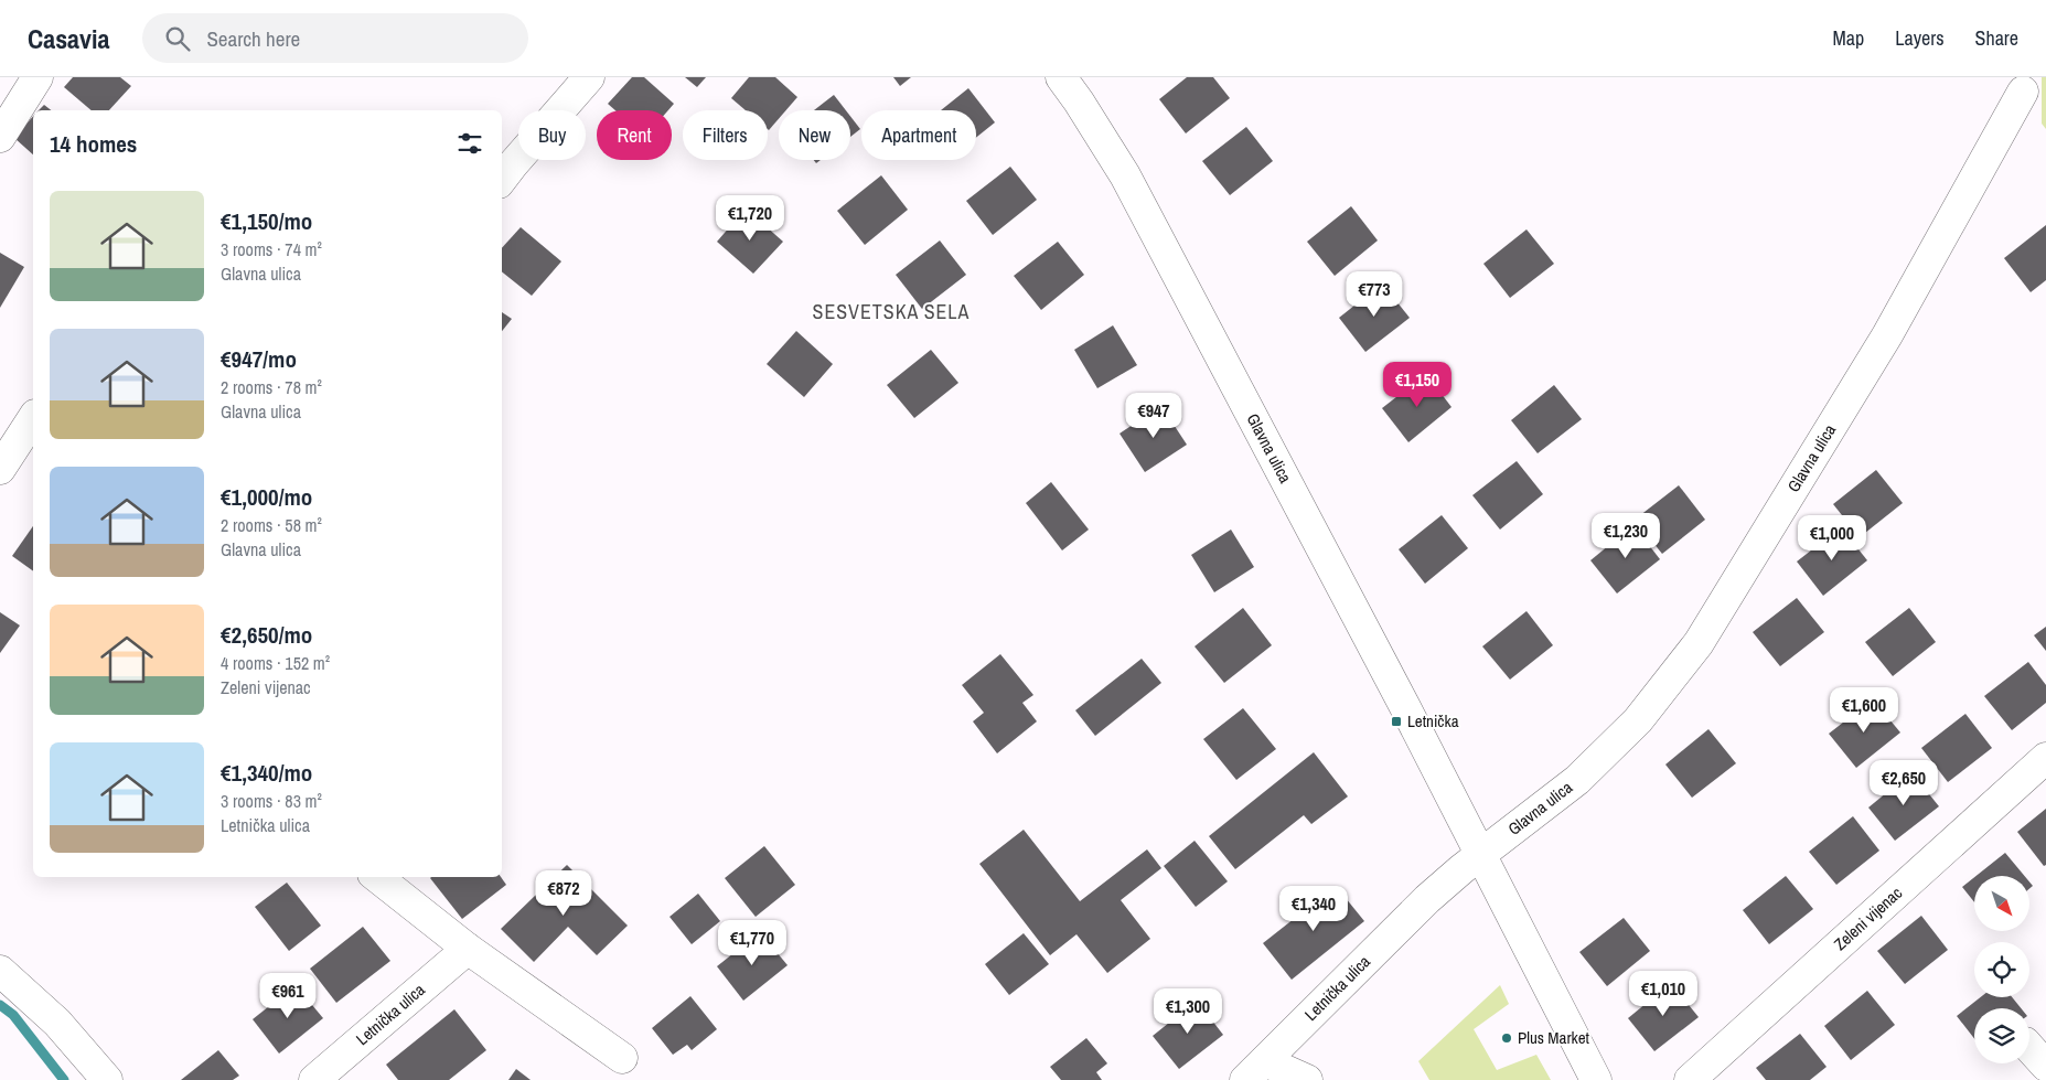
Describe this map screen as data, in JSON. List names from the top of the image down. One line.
{"streets":{"street":["Glavna ulica","Zeleni vijenac","Letnička ulica"]},"crossings":[["Glavna ulica","Letnička ulica"]],"districts":["SESVETSKA SELA"],"places":{"transit":["Letnička"],"other":["Plus Market"]},"north":"bottom right","page":{"header":"Casavia","search":"Search here","nav":["Map","Layers","Share"],"chip":["Buy","Rent","Filters","New","Apartment"],"heading":"14 homes","list":[{"name":"€1,150/mo","note":"3 rooms · 74 m² · Glavna ulica"},{"name":"€947/mo","note":"2 rooms · 78 m² · Glavna ulica"},{"name":"€1,000/mo","note":"2 rooms · 58 m² · Glavna ulica"},{"name":"€2,650/mo","note":"4 rooms · 152 m² · Zeleni vijenac"},{"name":"€1,340/mo","note":"3 rooms · 83 m² · Letnička ulica"}],"price":["€1,720","€773","€1,150","€947","€1,230","€1,000","€1,600","€2,650","€872","€1,340","€1,770","€1,010","€961","€1,300"]}}
